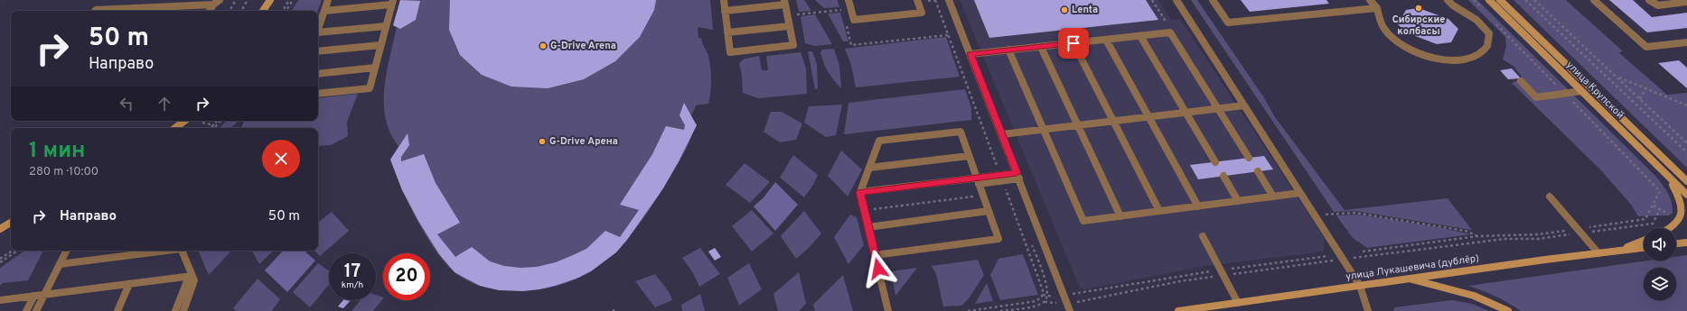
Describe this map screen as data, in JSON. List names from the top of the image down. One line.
{"streets":{"street":["улица Крупской","улица Лукашевича (дублёр)"]},"places":["Сибирские колбасы","Lenta","G-Drive Arena","G-Drive Арена"],"page":{"turn":["50 m","Направо"],"heading":["1 мин","280 m · 10:00"],"list":[{"name":"Направо","value":"50 m"}],"speed":"17 km/h","limit":"20"}}
